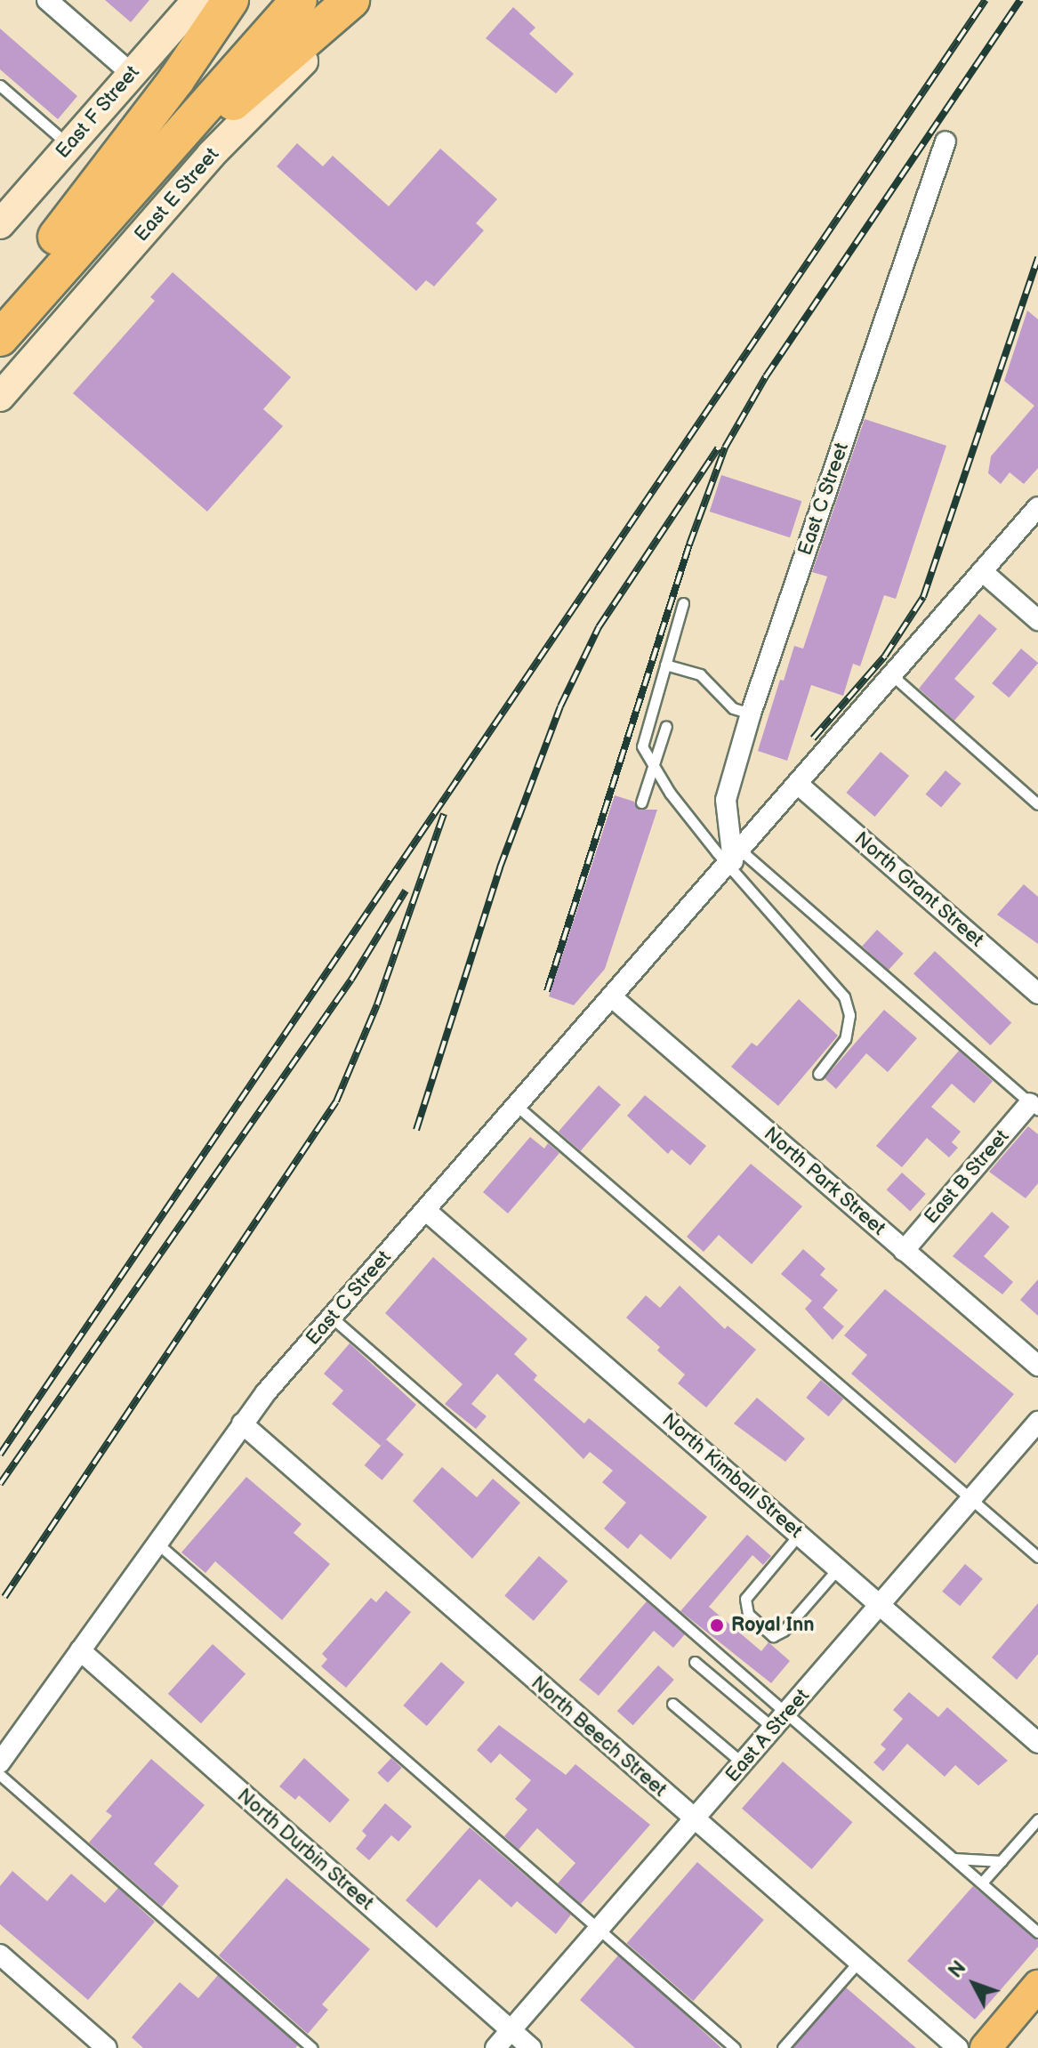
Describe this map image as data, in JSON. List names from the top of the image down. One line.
{"streets":{"main road":["East F Street","East E Street"],"street":["East C Street","North Grant Street","East B Street","North Park Street","North Kimball Street","East A Street","North Beech Street","North Durbin Street"]},"crossings":[["East C Street","North Grant Street"],["East C Street","North Park Street"],["East C Street","North Kimball Street"],["East C Street","North Beech Street"],["East C Street","North Durbin Street"],["East B Street","North Park Street"],["North Kimball Street","East A Street"],["East A Street","North Beech Street"],["East A Street","North Durbin Street"]],"places":["Royal Inn"],"north":"top left"}
